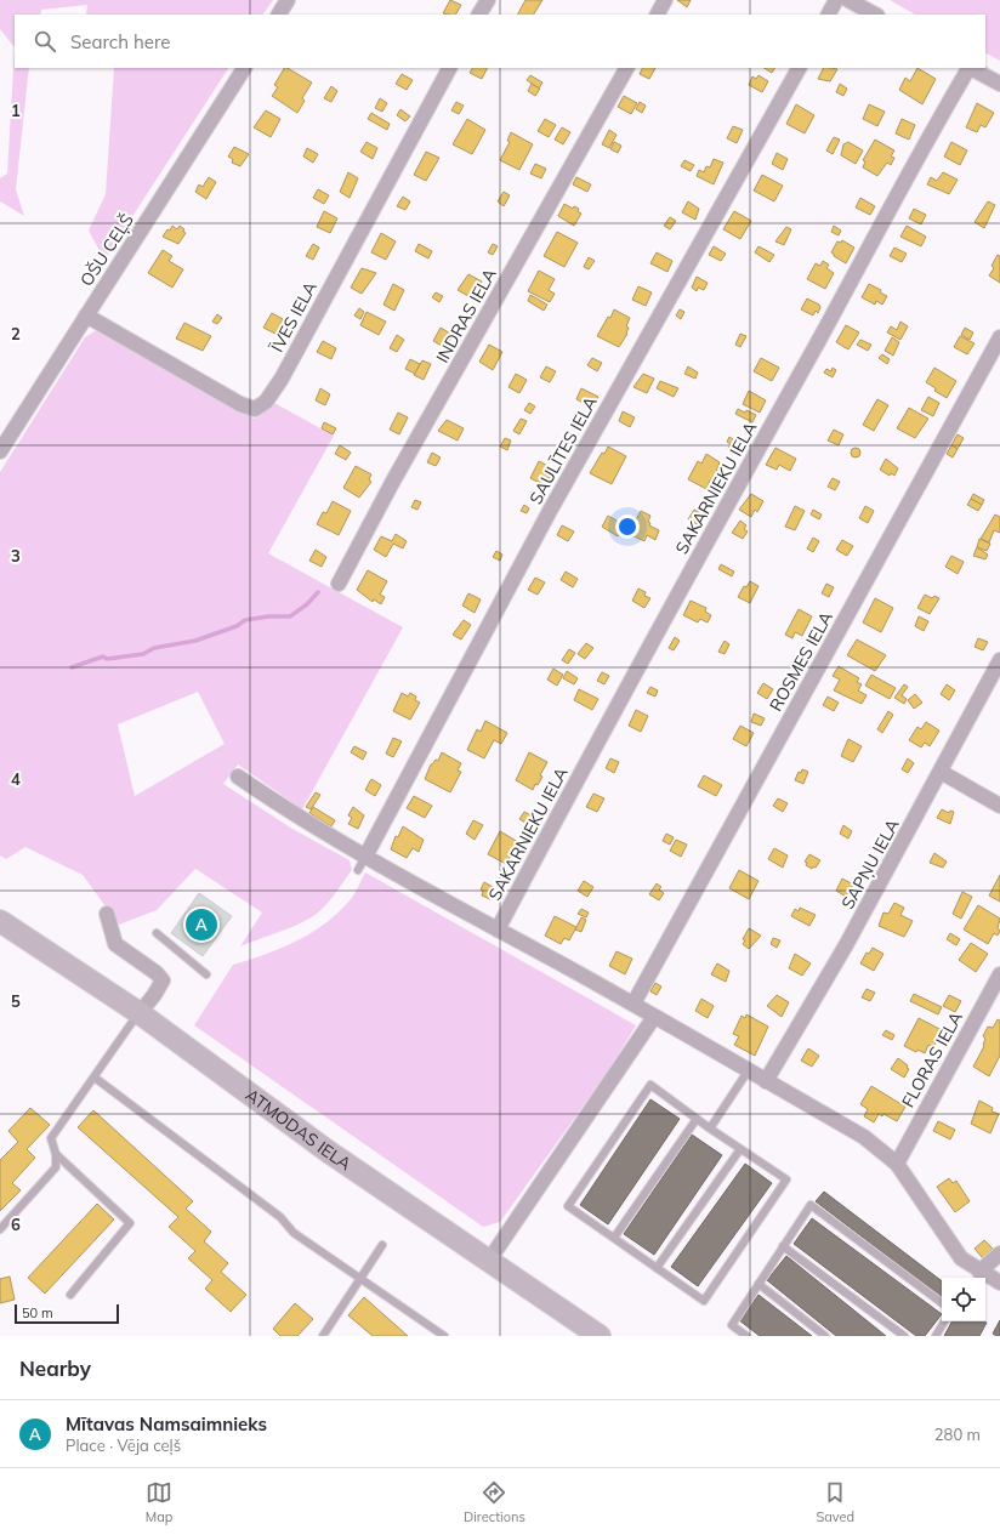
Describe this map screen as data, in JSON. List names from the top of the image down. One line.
{"streets":{"main road":["ATMODAS IELA"],"street":["OŠU CEĻŠ","INDRAS IELA","ĪVES IELA","SAULĪTES IELA","SAKARNIEKU IELA","ROSMES IELA","SAPŅU IELA","FLORAS IELA"]},"crossings":[["OŠU CEĻŠ","ĪVES IELA"]],"scale_bar":"50 m","page":{"search":"Search here","pins":"A","scale":"50 m","heading":"Nearby","list":[{"mark":"A","name":"Mītavas Namsaimnieks","note":"Place · Vēja ceļš","value":"280 m"}],"nav":["Map","Directions","Saved"]},"grid":{"rows":["1","2","3","4","5","6"]}}
